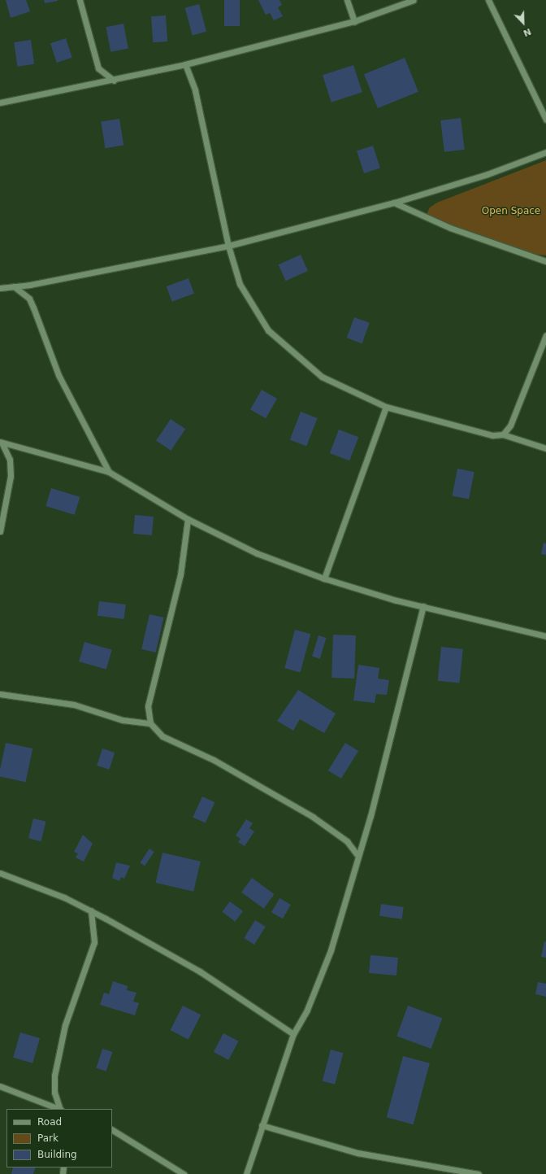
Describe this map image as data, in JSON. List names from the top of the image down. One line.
{"parks":["Open Space"],"legend":["Road","Park","Building"],"north":"bottom right"}
